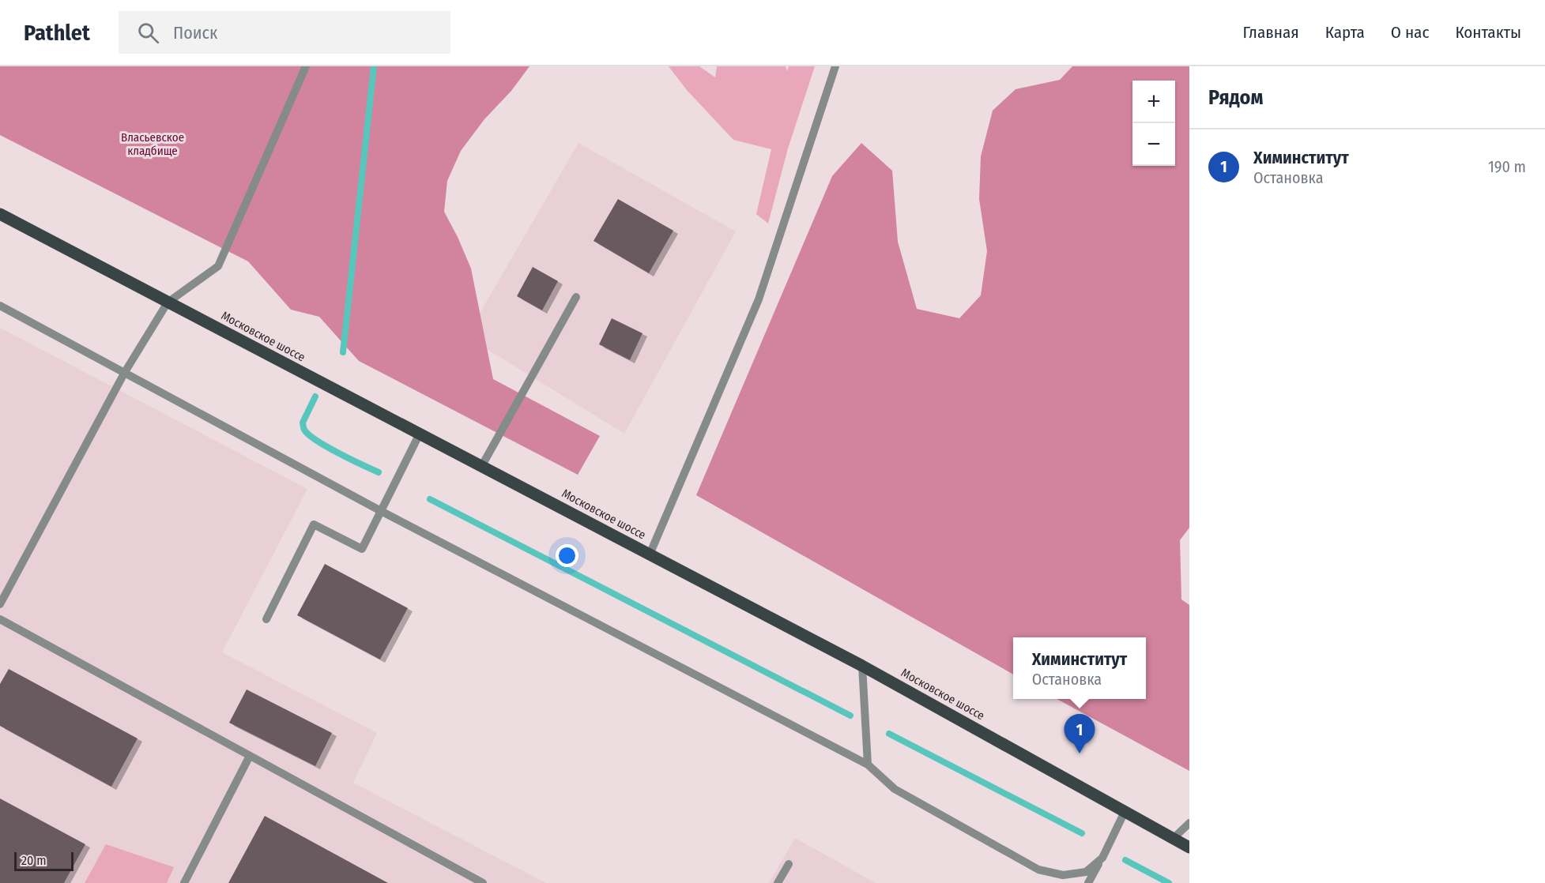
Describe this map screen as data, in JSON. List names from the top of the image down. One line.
{"streets":{"main road":["Московское шоссе"]},"parks":["Власьевское кладбище"],"scale_bar":"20 m","page":{"header":"Pathlet","search":"Поиск","nav":["Главная","Карта","О нас","Контакты"],"heading":"Рядом","map_buttons":["+","−"],"list":[{"mark":"1","name":"Химинститут","note":"Остановка","value":"190 m"}],"popup":["Химинститут","Остановка"],"pins":"1","scale":"20 m"}}
